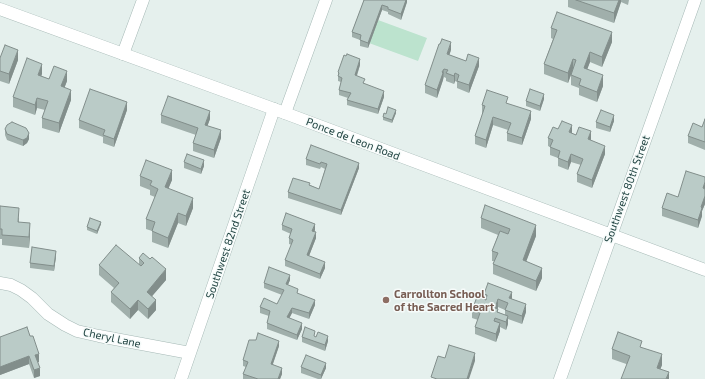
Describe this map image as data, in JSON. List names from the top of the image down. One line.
{"streets":{"street":["Ponce de Leon Road","Southwest 80th Street","Southwest 82nd Street","Cheryl Lane"]},"crossings":[["Ponce de Leon Road","Southwest 80th Street"],["Ponce de Leon Road","Southwest 82nd Street"],["Southwest 82nd Street","Cheryl Lane"]],"places":["Carrollton School of the Sacred Heart"]}
